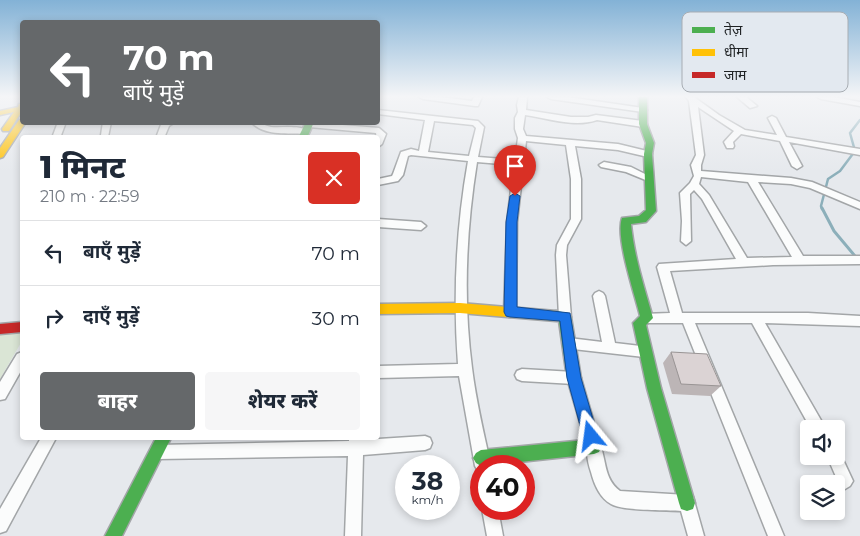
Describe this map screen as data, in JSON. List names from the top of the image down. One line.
{"legend":["तेज़","धीमा","जाम"],"page":{"turn":["70 m","बाएँ मुड़ें"],"heading":["1 मिनट","210 m · 22:59"],"list":[{"name":"बाएँ मुड़ें","value":"70 m"},{"name":"दाएँ मुड़ें","value":"30 m"}],"buttons":["बाहर","शेयर करें"],"speed":"38 km/h","limit":"40"}}
